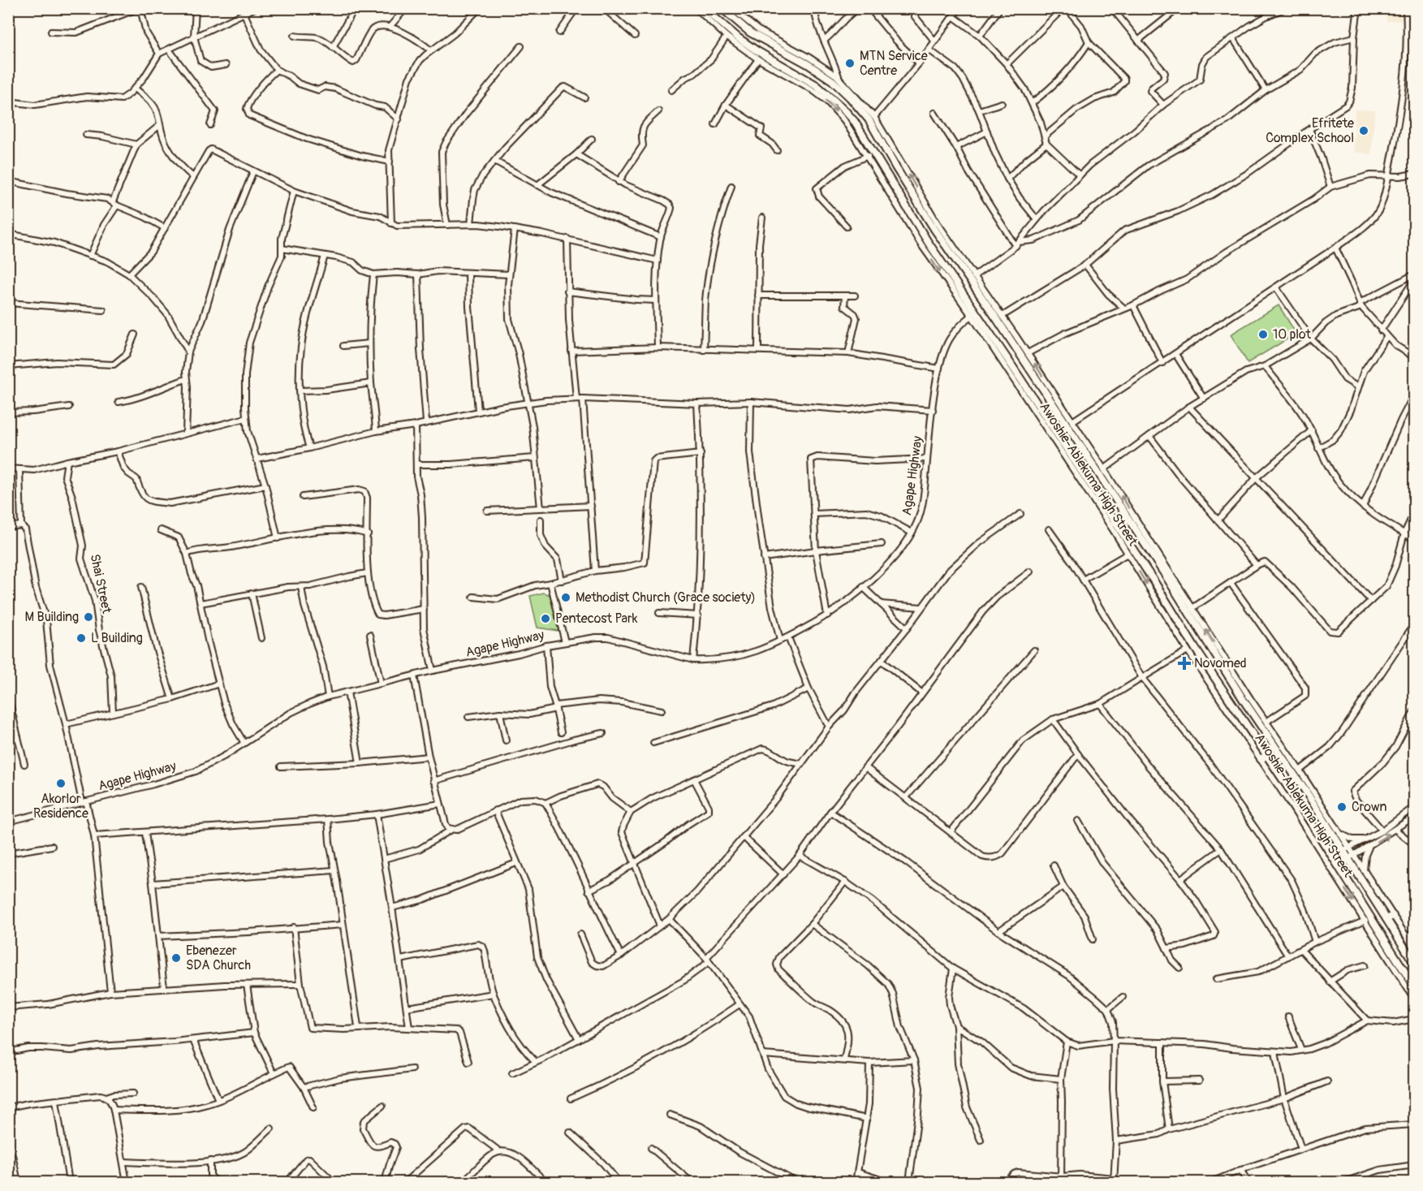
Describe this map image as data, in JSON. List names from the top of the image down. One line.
{"streets":{"main road":["Awoshie-Ablekuma High Street"],"street":["Agape Highway","Shai Street"]},"crossings":[["Awoshie-Ablekuma High Street","Agape Highway"]],"places":{"other":["MTN Service Centre","Efritete Complex School","10 plot","Methodist Church (Grace society)","M Building","Pentecost Park","L Building","Akorlor Residence","Crown","Ebenezer SDA Church"],"health":["Novomed"]}}
